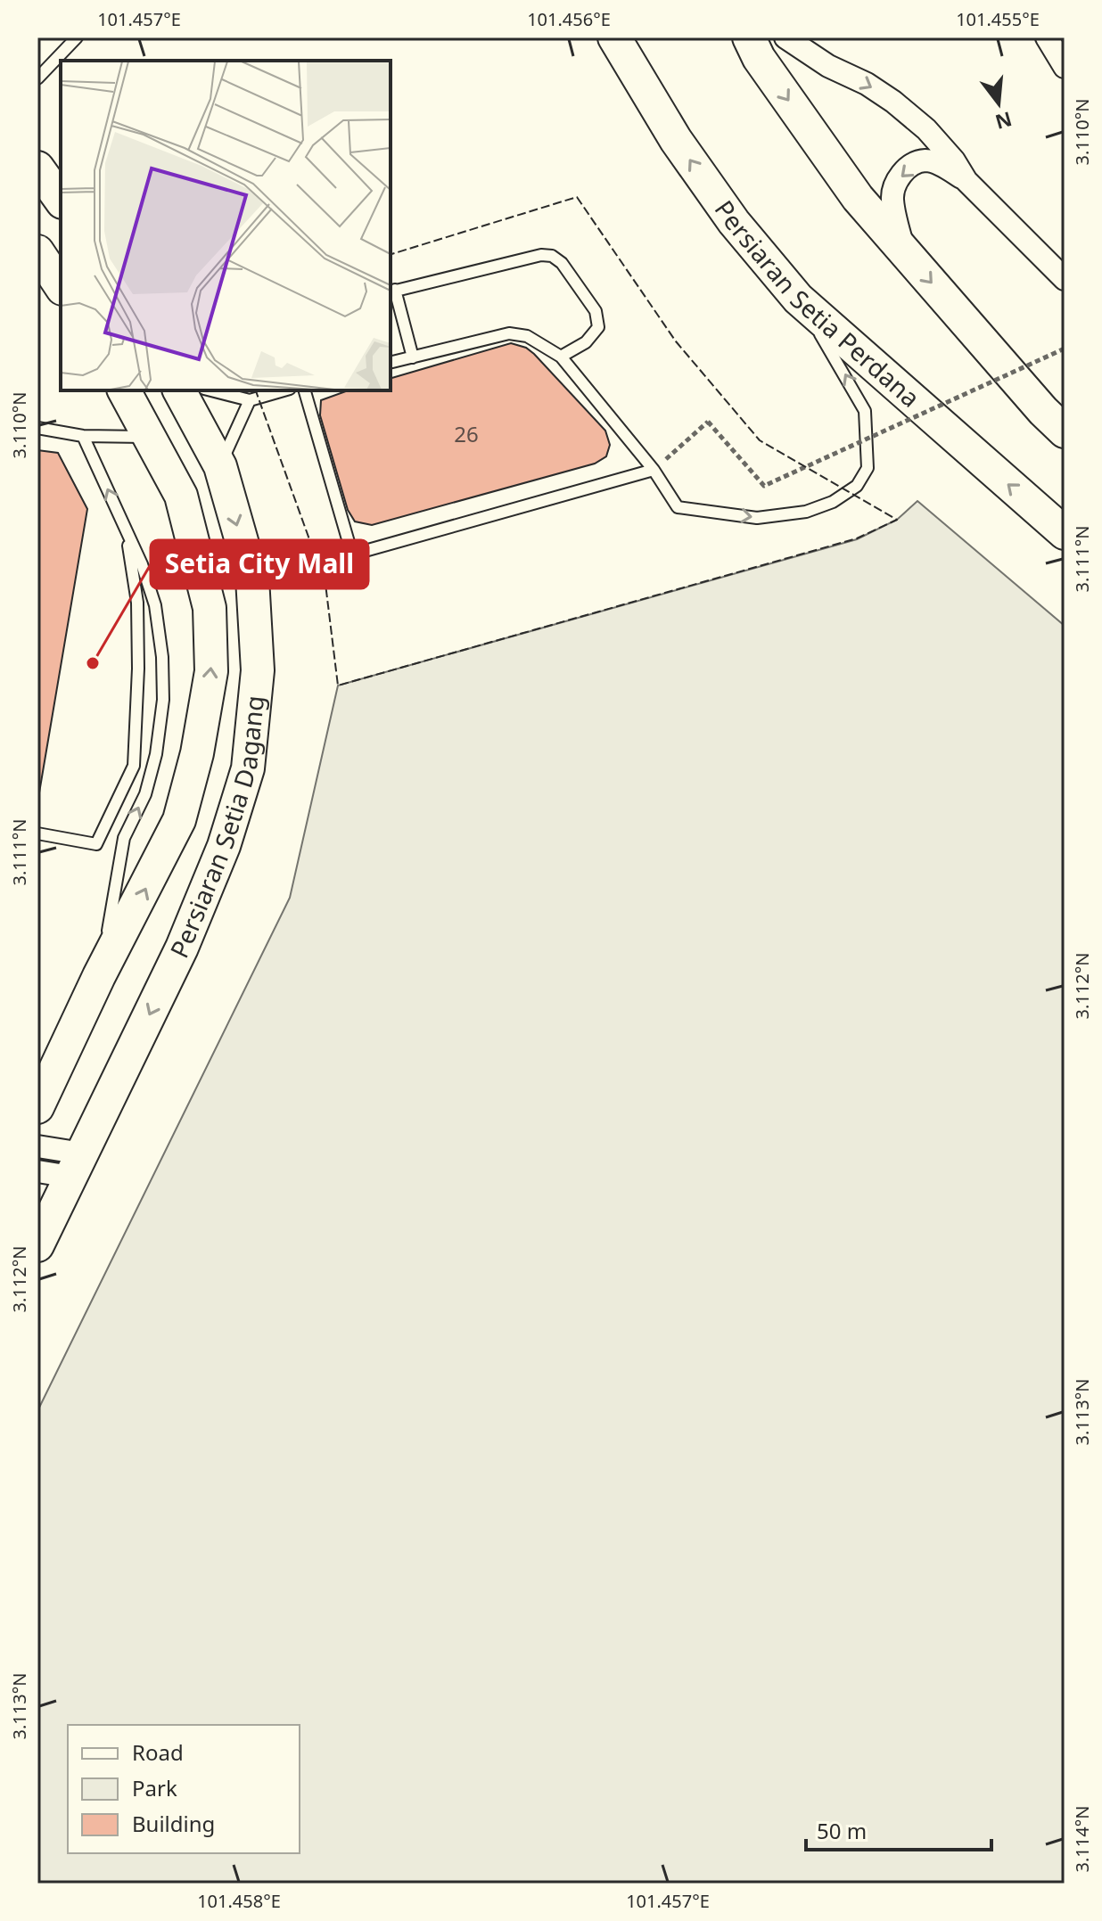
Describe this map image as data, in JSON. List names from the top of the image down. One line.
{"streets":{"street":["Persiaran Setia Perdana","Persiaran Setia Dagang"]},"places":["Setia City Mall"],"house_numbers":["26"],"legend":["Road","Park","Building"],"scale_bar":"50 m","north":"bottom","coordinates":["101.457°E","101.456°E","101.455°E","3.110°N","3.111°N","3.112°N","3.113°N","3.114°N","101.458°E"]}
